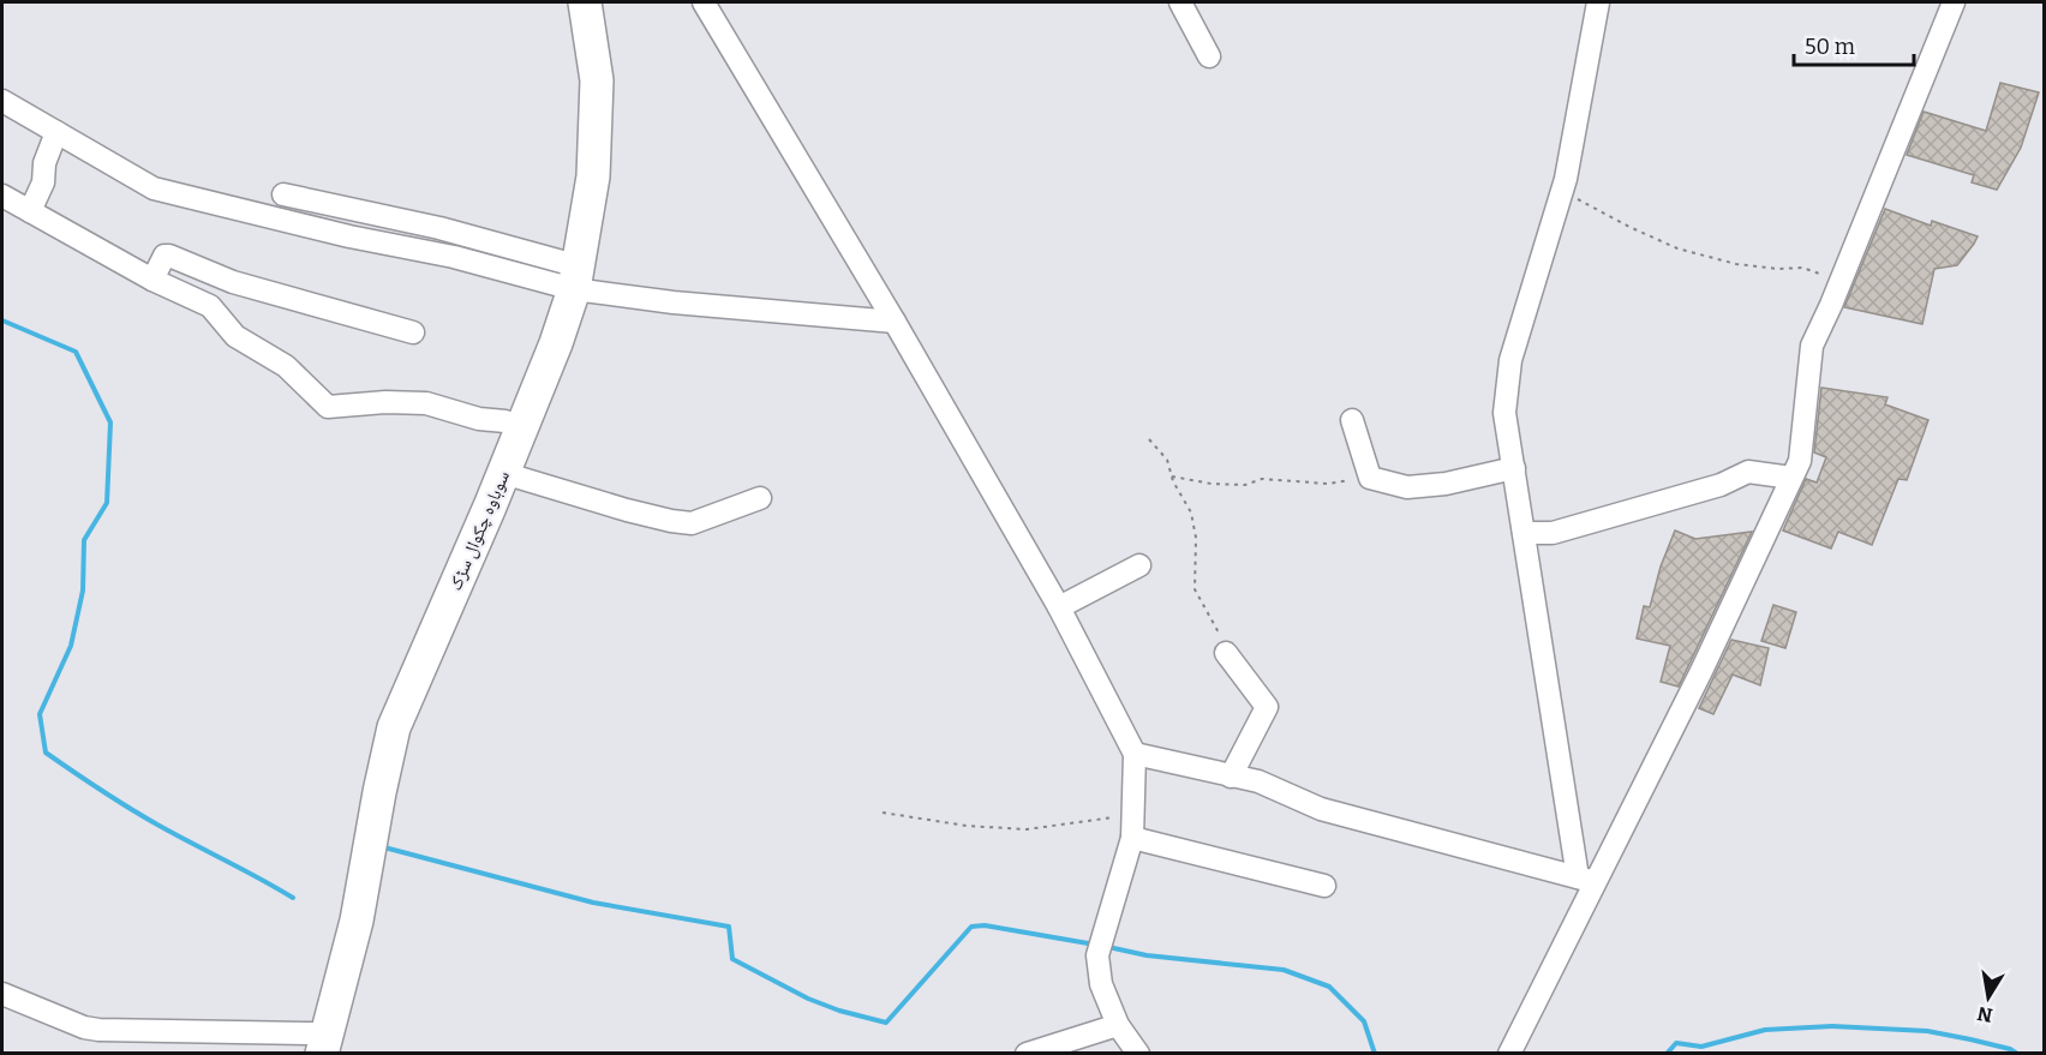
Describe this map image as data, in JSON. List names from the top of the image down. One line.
{"streets":{"highway":["سوہاوہ چکوال سڑک"]},"scale_bar":"50 m","north":"bottom"}
